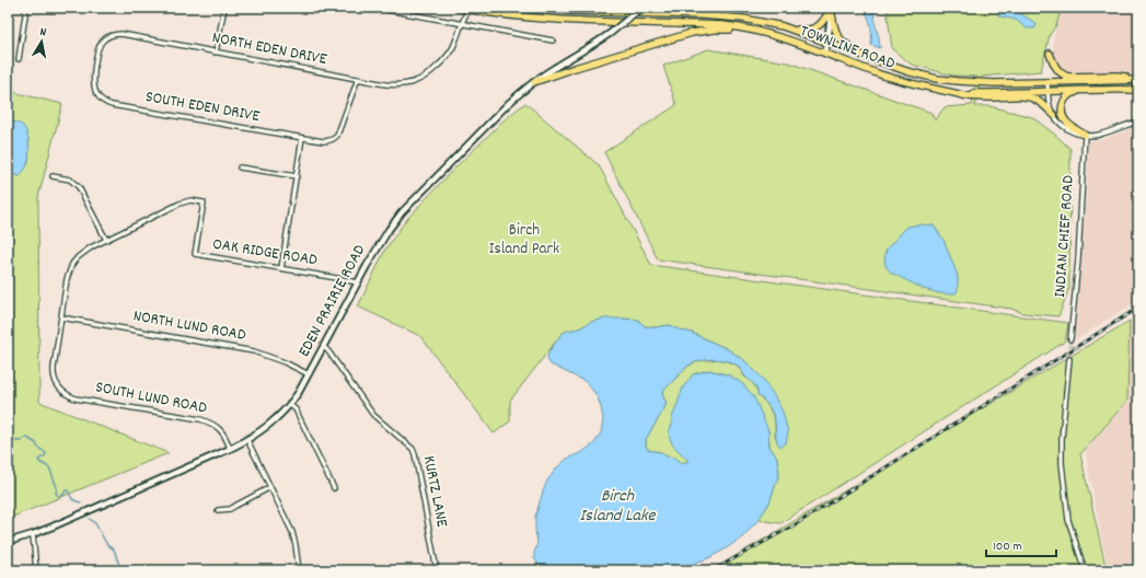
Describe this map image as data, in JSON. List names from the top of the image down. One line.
{"streets":{"main road":["TOWNLINE ROAD","EDEN PRAIRIE ROAD"],"street":["NORTH EDEN DRIVE","SOUTH EDEN DRIVE","INDIAN CHIEF ROAD","OAK RIDGE ROAD","NORTH LUND ROAD","SOUTH LUND ROAD","KURTZ LANE"]},"crossings":[["TOWNLINE ROAD","NORTH EDEN DRIVE"],["NORTH EDEN DRIVE","SOUTH EDEN DRIVE"],["OAK RIDGE ROAD","EDEN PRAIRIE ROAD"],["EDEN PRAIRIE ROAD","NORTH LUND ROAD"],["EDEN PRAIRIE ROAD","SOUTH LUND ROAD"],["EDEN PRAIRIE ROAD","KURTZ LANE"],["NORTH LUND ROAD","SOUTH LUND ROAD"]],"water":["Birch Island Lake"],"parks":["Birch Island Park"],"scale_bar":"100 m","north":"top"}
